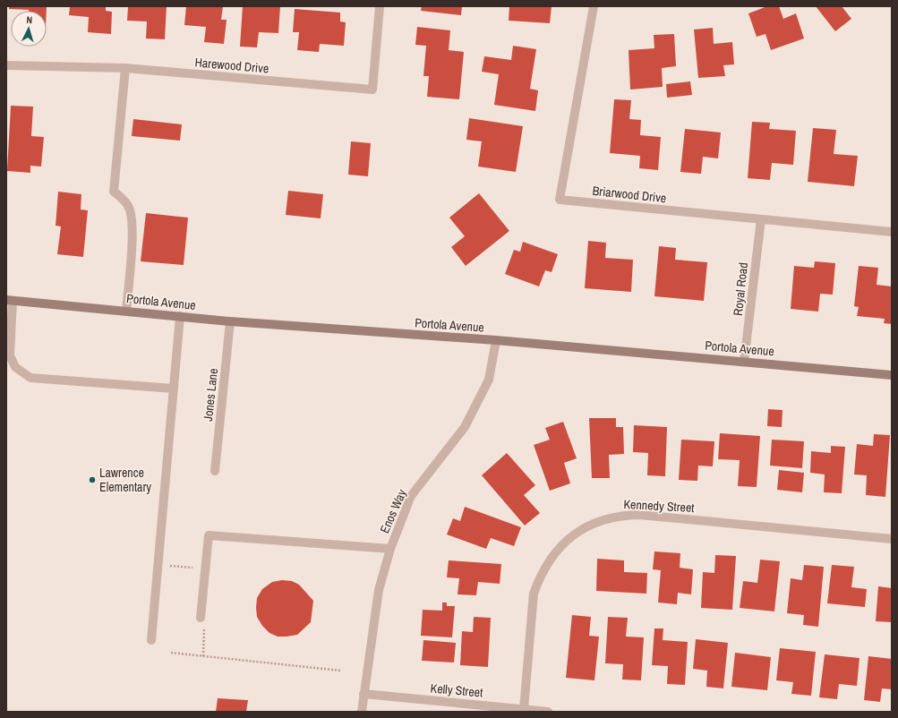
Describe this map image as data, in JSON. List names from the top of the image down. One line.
{"streets":{"main road":["Portola Avenue"],"street":["Harewood Drive","Briarwood Drive","Royal Road","Jones Lane","Kennedy Street","Enos Way","Kelly Street"]},"crossings":[["Briarwood Drive","Royal Road"],["Royal Road","Portola Avenue"],["Portola Avenue","Jones Lane"],["Portola Avenue","Enos Way"],["Kennedy Street","Kelly Street"],["Enos Way","Kelly Street"]],"places":["Lawrence Elementary"],"north":"top"}
